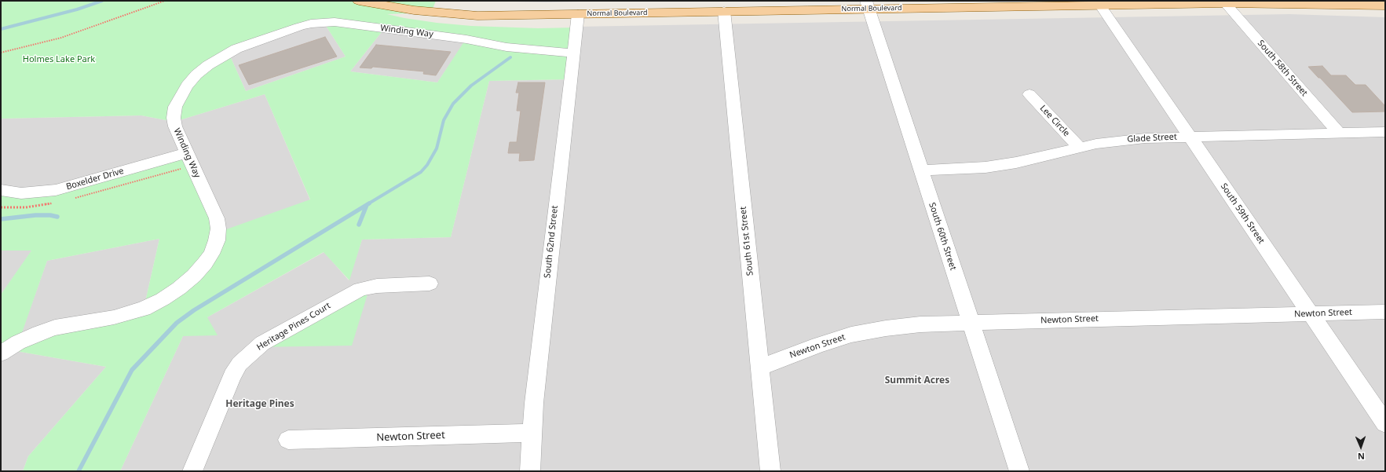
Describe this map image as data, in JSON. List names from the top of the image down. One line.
{"streets":{"main road":["Normal Boulevard"],"street":["Winding Way","South 58th Street","Lee Circle","Glade Street","Boxelder Drive","South 59th Street","South 60th Street","South 61st Street","South 62nd Street","Newton Street","Heritage Pines Court"]},"crossings":[["Normal Boulevard","South 58th Street"],["Normal Boulevard","South 59th Street"],["Normal Boulevard","South 60th Street"],["Normal Boulevard","South 61st Street"],["Normal Boulevard","South 62nd Street"],["Winding Way","Boxelder Drive"],["Winding Way","South 62nd Street"],["South 58th Street","Glade Street"],["Lee Circle","Glade Street"],["Glade Street","South 59th Street"],["Glade Street","South 60th Street"],["South 59th Street","Newton Street"],["South 60th Street","Newton Street"],["South 61st Street","Newton Street"],["South 62nd Street","Newton Street"]],"districts":["Summit Acres","Heritage Pines"],"parks":["Holmes Lake Park"],"north":"bottom"}
